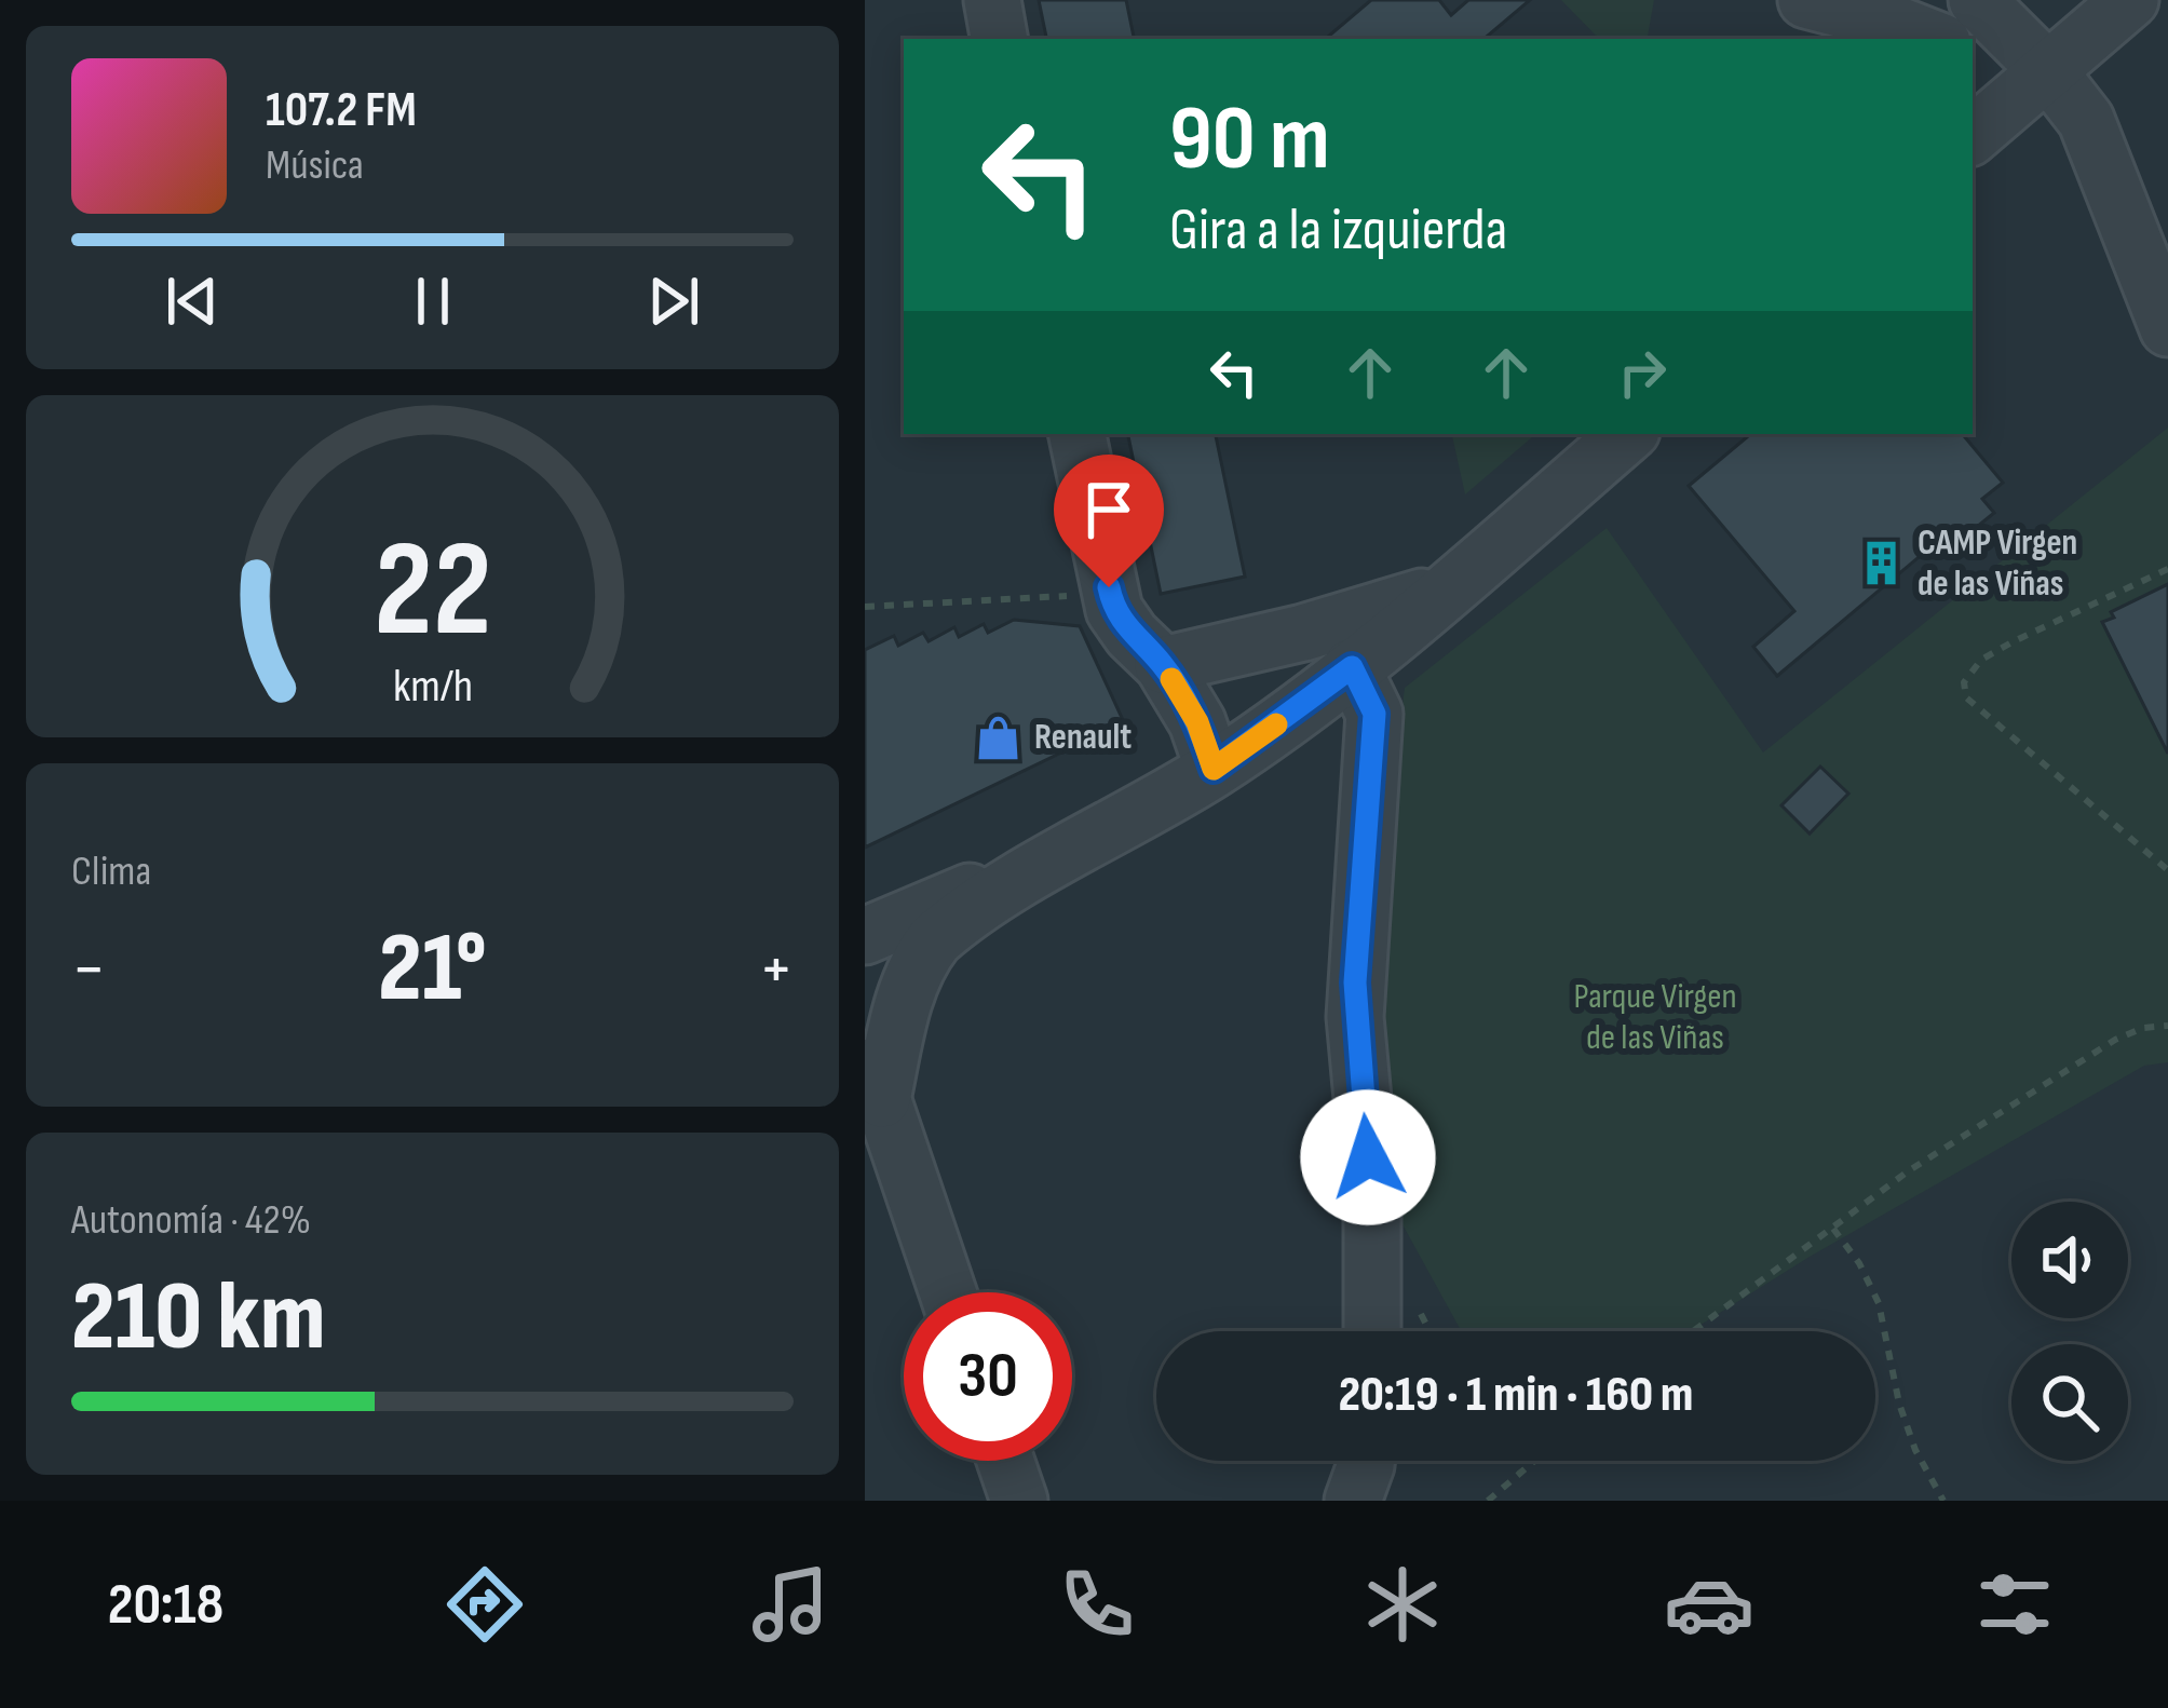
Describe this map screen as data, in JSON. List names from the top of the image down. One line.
{"parks":["Parque Virgen de las Viñas"],"places":{"building":["CAMP Virgen de las Viñas"],"shop":["Renault"]},"page":{"turn":["90 m","Gira a la izquierda"],"song":["107.2 FM","Música"],"tile":["Clima",["Autonomía · 42%","210 km"]],"heat":["−","21°","+"],"limit":"30","trip":"20:19 · 1 min · 160 m","tabs":"20:18","gauge":["22","km/h"]}}
